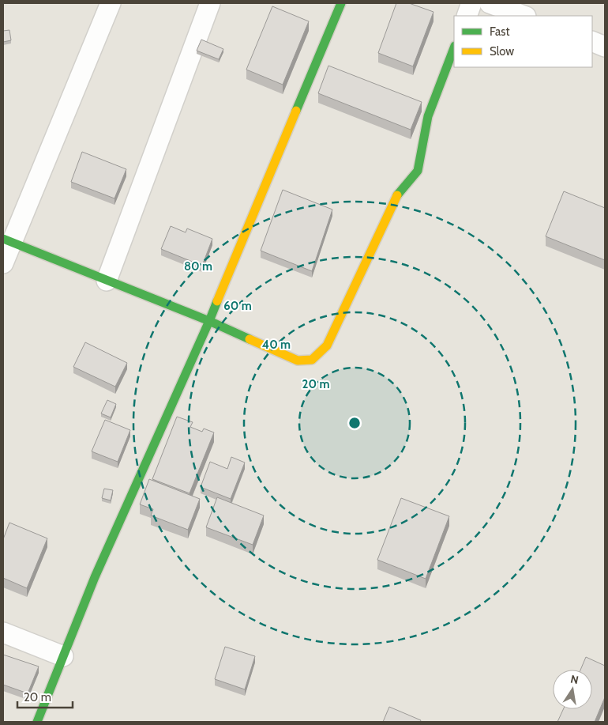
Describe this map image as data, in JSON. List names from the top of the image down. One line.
{"legend":["Fast","Slow"],"scale_bar":"20 m","north":"top","rings":["80 m","60 m","40 m","20 m"]}
